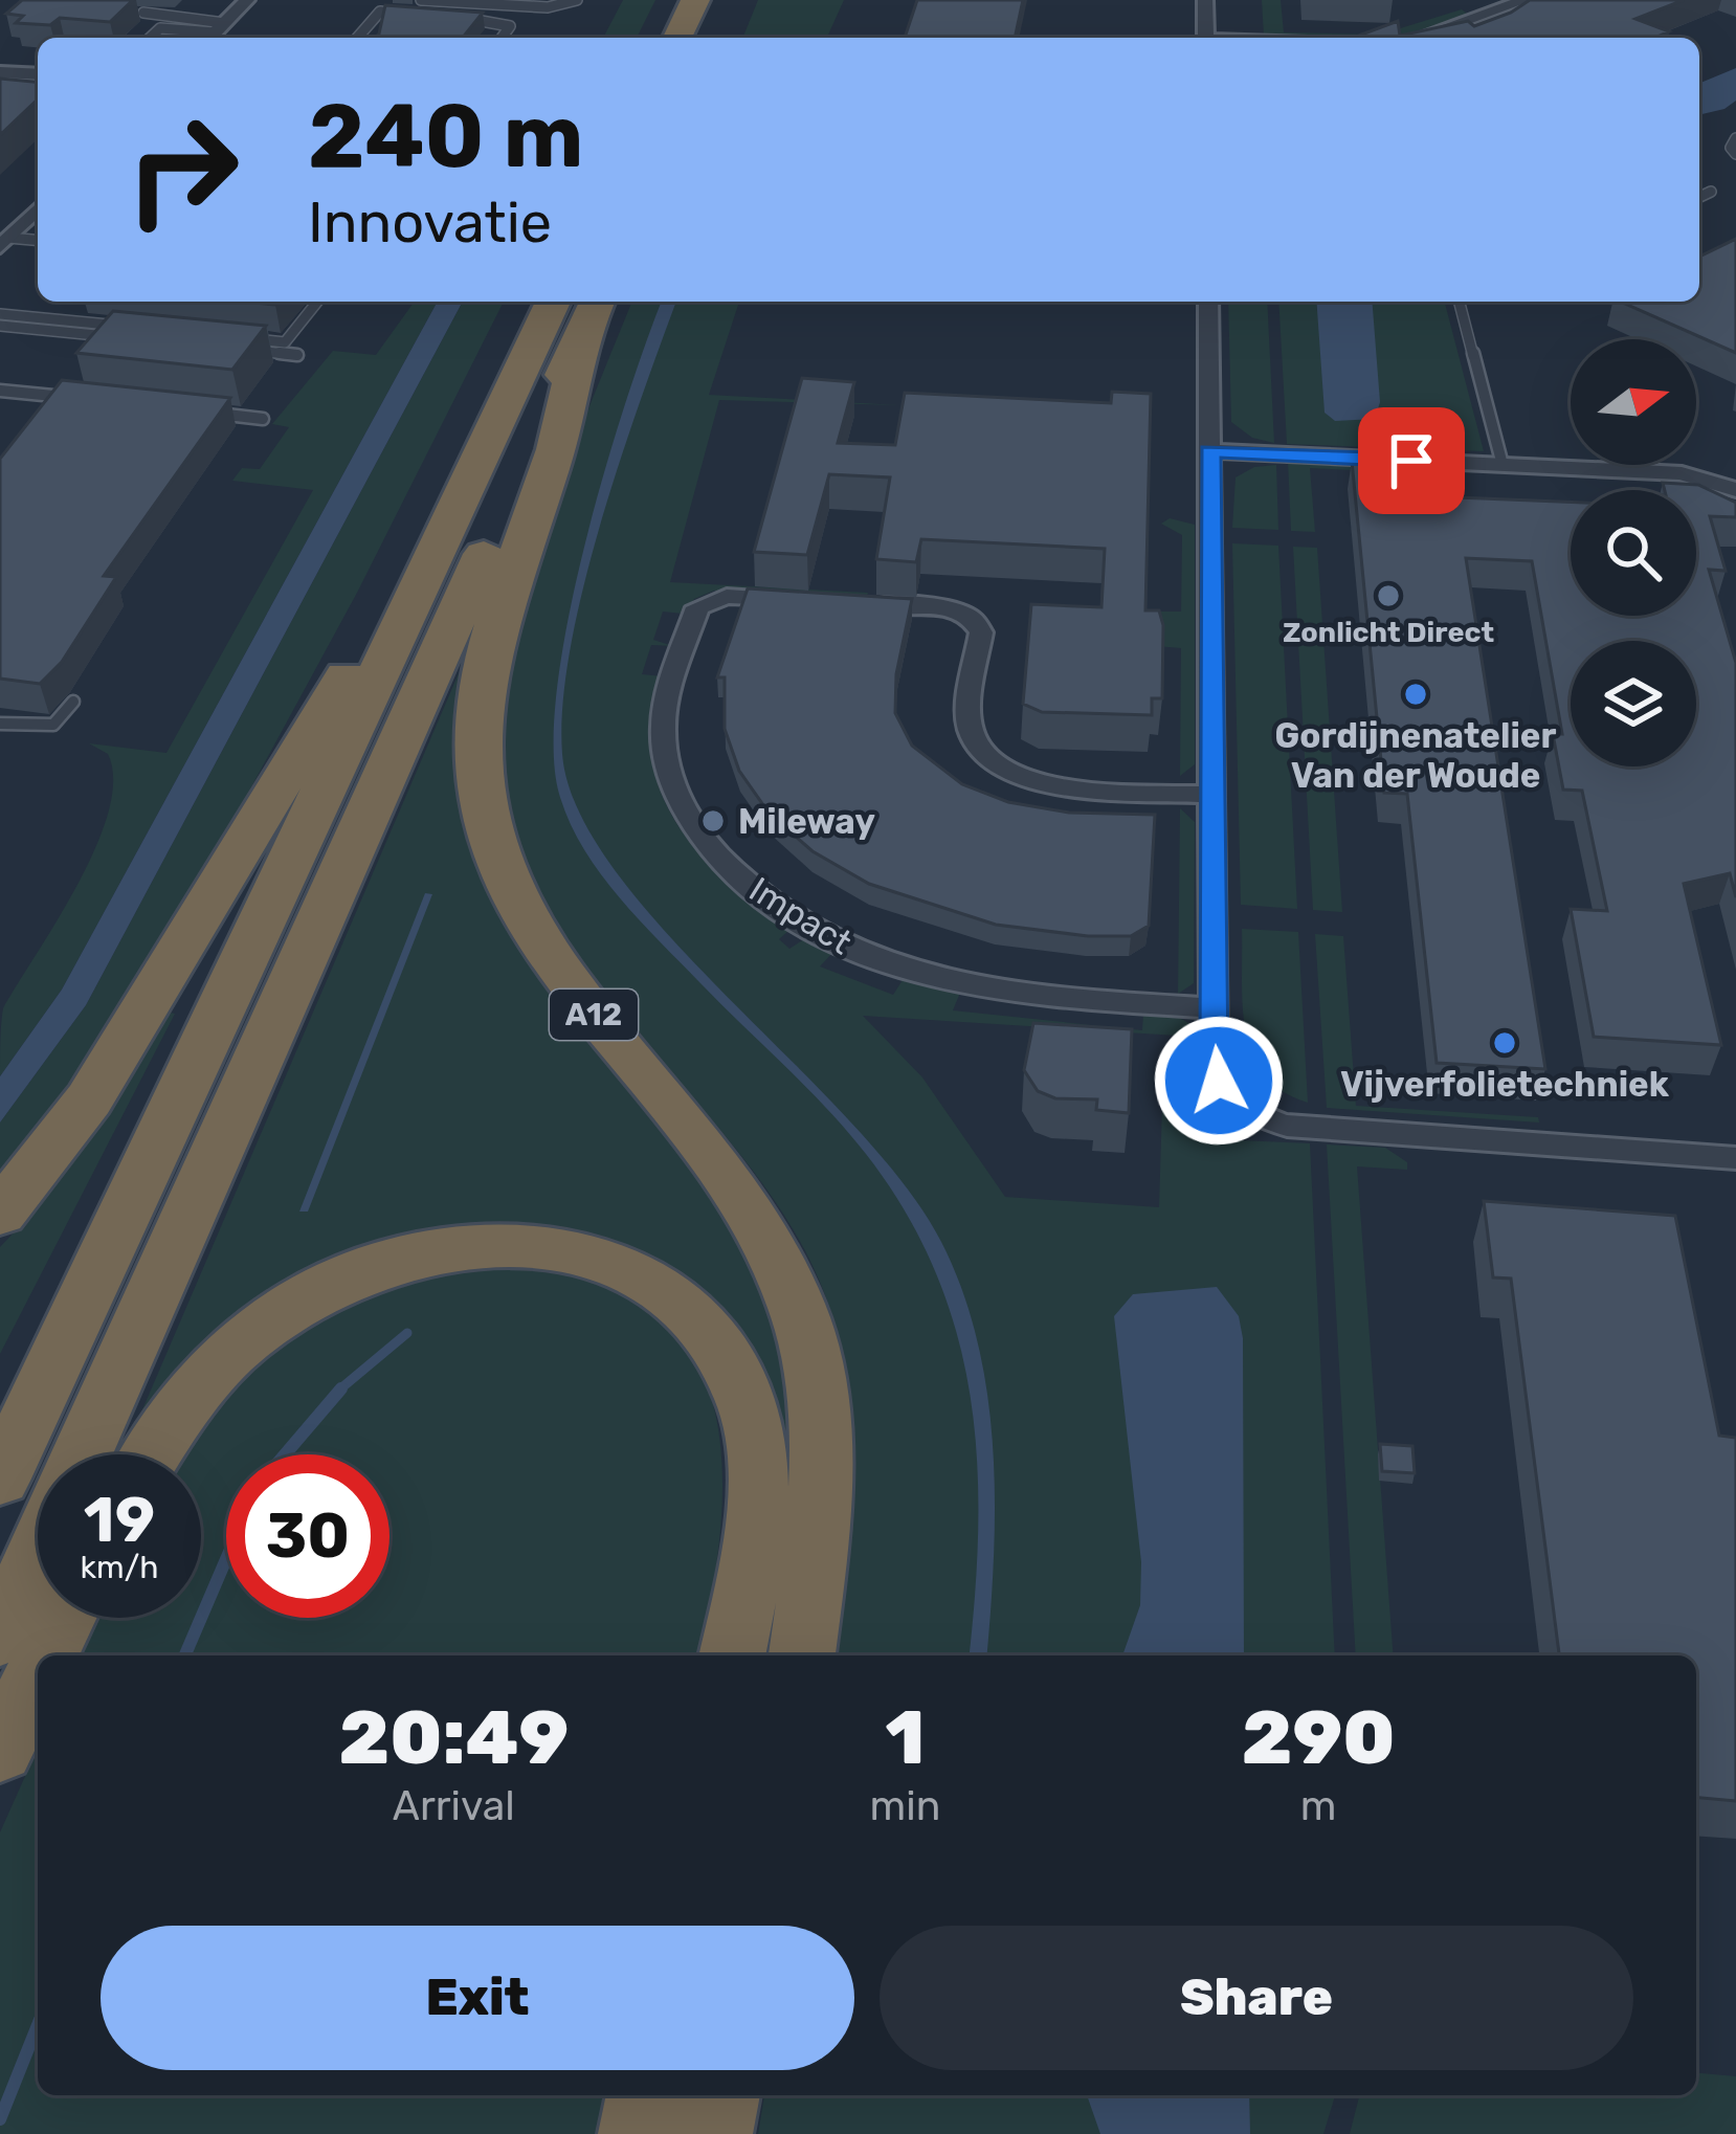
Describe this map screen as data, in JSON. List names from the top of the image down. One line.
{"streets":{"highway":["A12"],"street":["Impact"]},"places":["Zonlicht Direct","Gordijnenatelier Van der Woude","Mileway","Vijverfolietechniek"],"north":"right","page":{"turn":["240 m","Innovatie"],"speed":"19 km/h","limit":"30","eta":["20:49","Arrival","1","min","290","m"],"buttons":["Exit","Share"]}}
